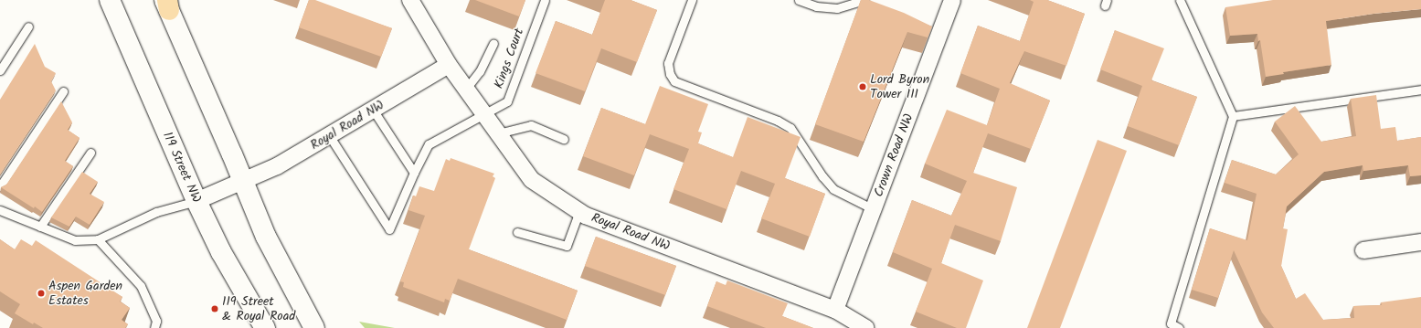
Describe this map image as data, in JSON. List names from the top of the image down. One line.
{"streets":{"main road":["119 Street NW"],"street":["Royal Road NW","Crown Road NW"],"lane":["Kings Court"]},"crossings":[["Kings Court","Royal Road NW"],["Royal Road NW","Crown Road NW"],["Royal Road NW","119 Street NW"]],"places":["Lord Byron Tower III","Aspen Garden Estates","119 Street & Royal Road"]}
